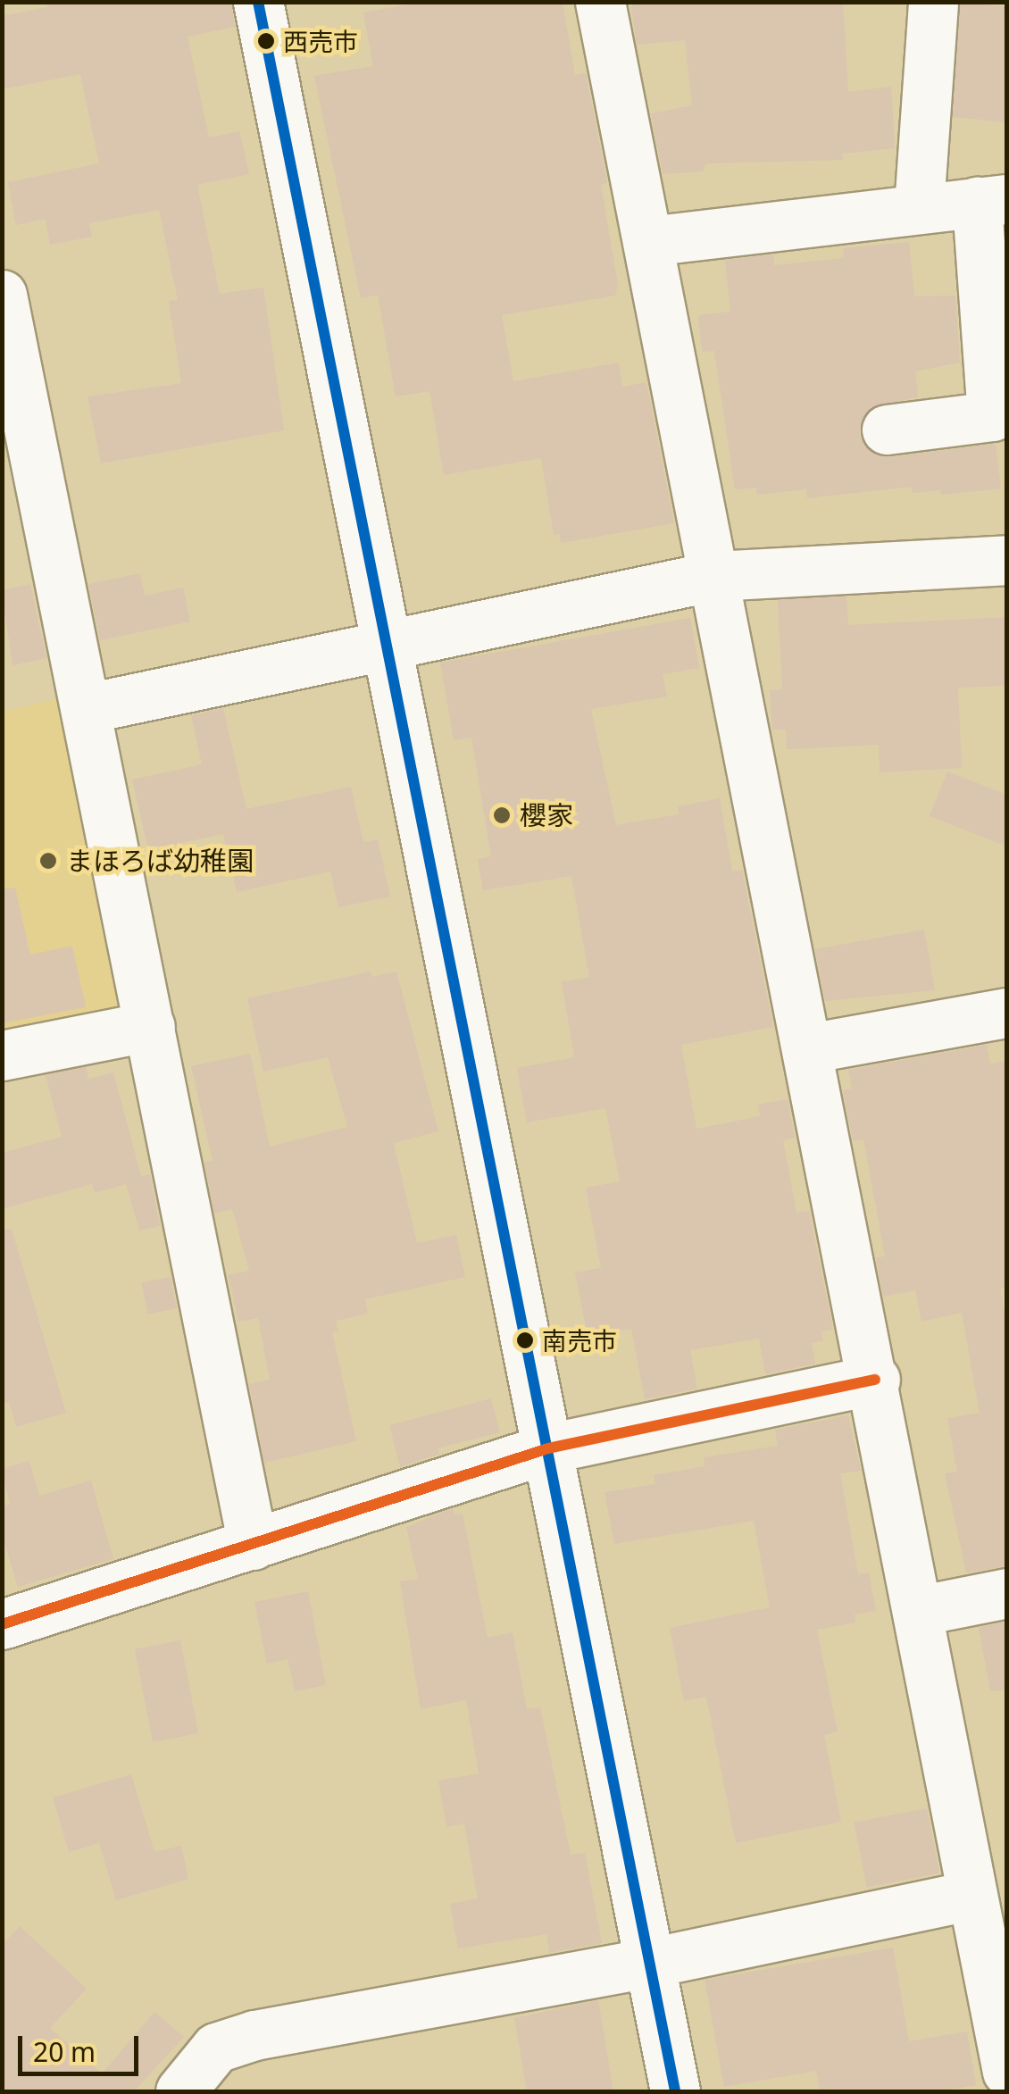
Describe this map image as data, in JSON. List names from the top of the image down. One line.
{"places":["西売市","櫻家","まほろば幼稚園","南売市"],"scale_bar":"20 m"}
